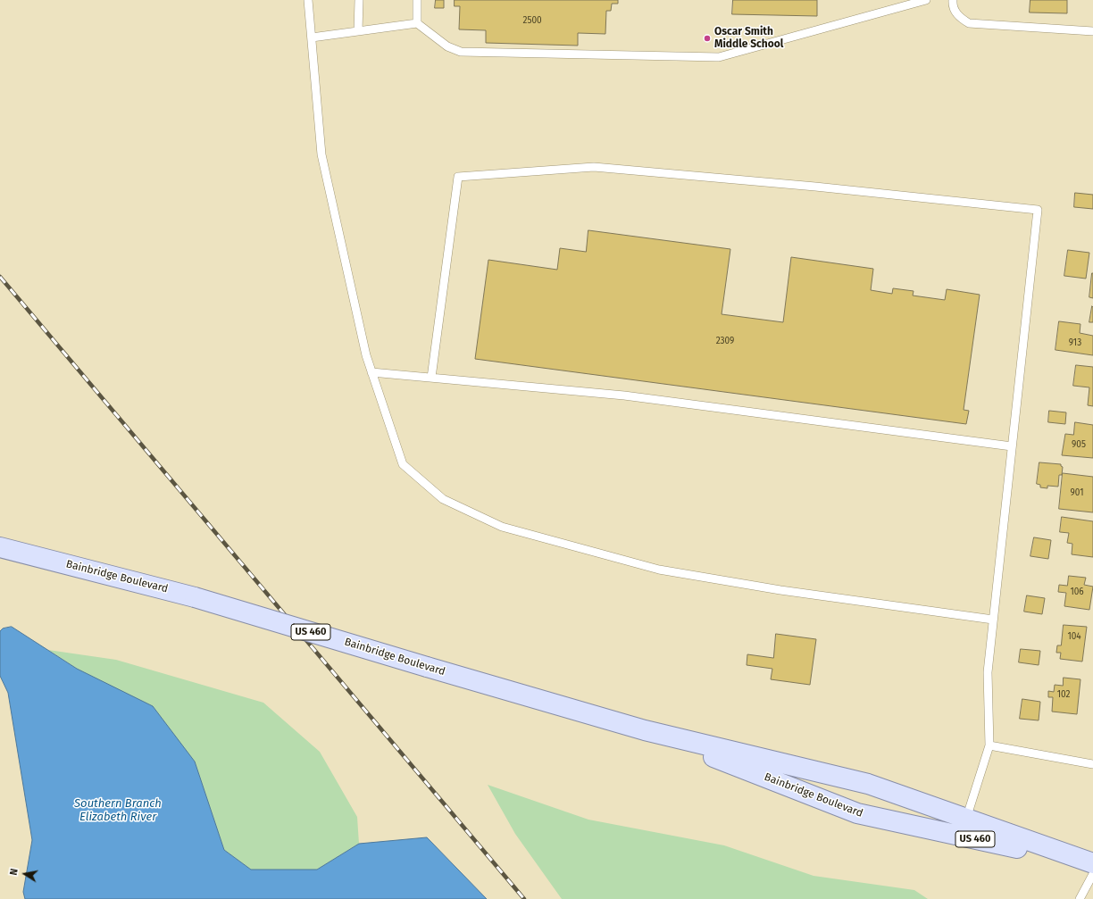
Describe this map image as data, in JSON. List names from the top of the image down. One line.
{"streets":{"main road":["Bainbridge Boulevard","US 460"]},"water":["Southern Branch Elizabeth River"],"places":["Oscar Smith Middle School"],"house_numbers":["2500","2309","913","905","901","106","104","102"],"north":"left"}
